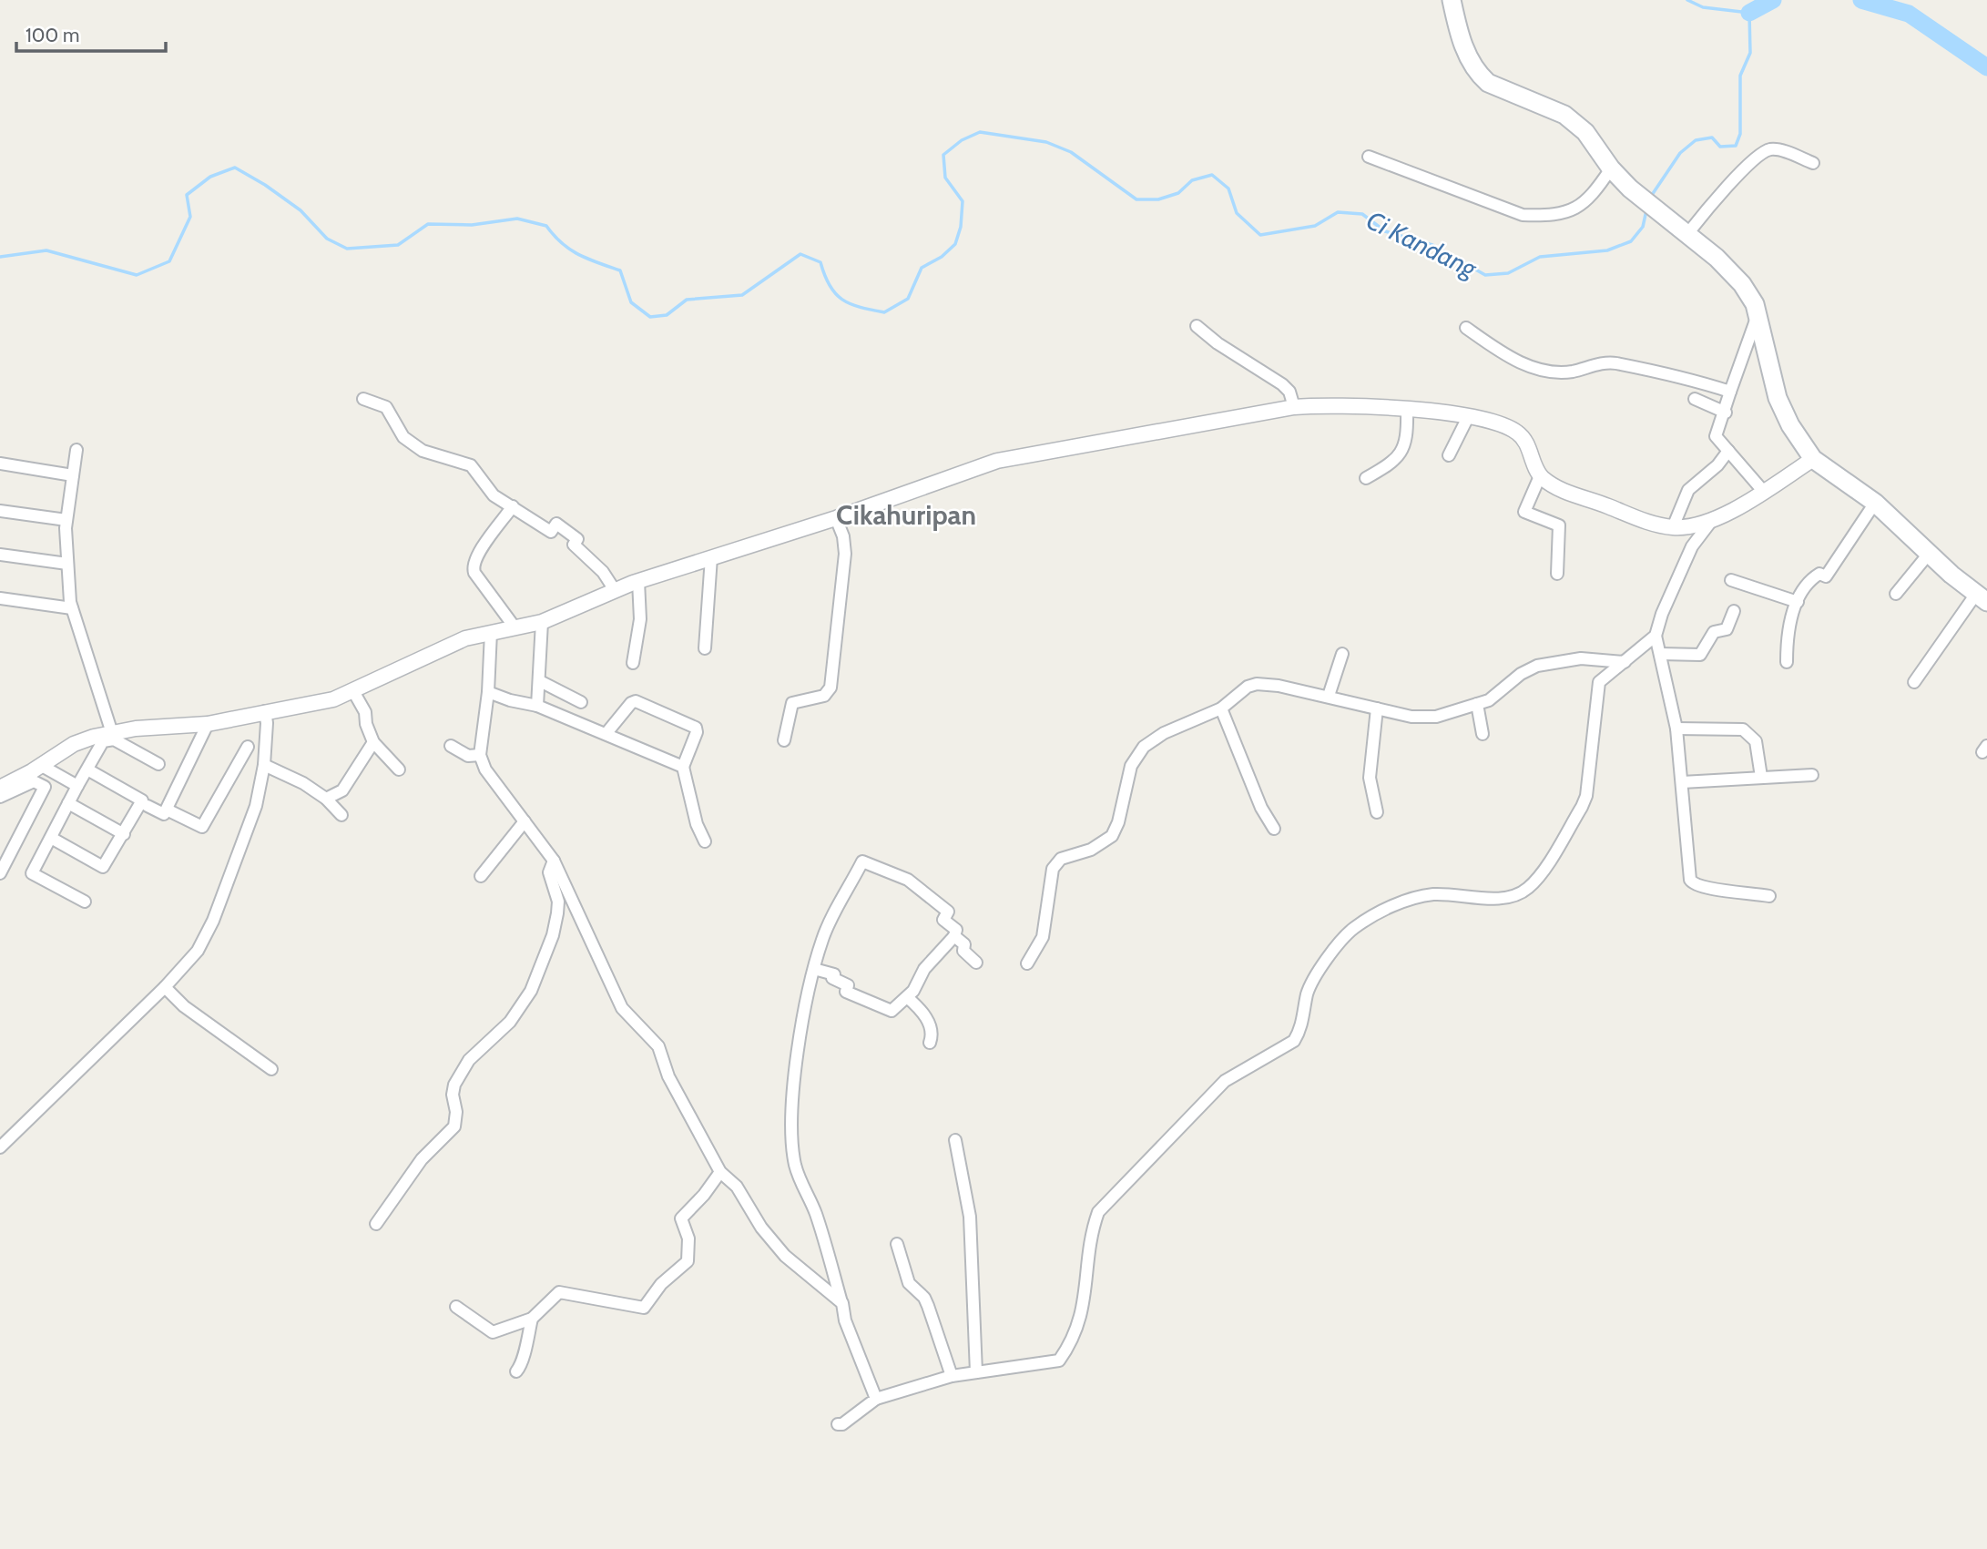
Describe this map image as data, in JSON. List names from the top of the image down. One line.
{"districts":["Cikahuripan"],"water":["Ci Kandang"],"scale_bar":"100 m"}
